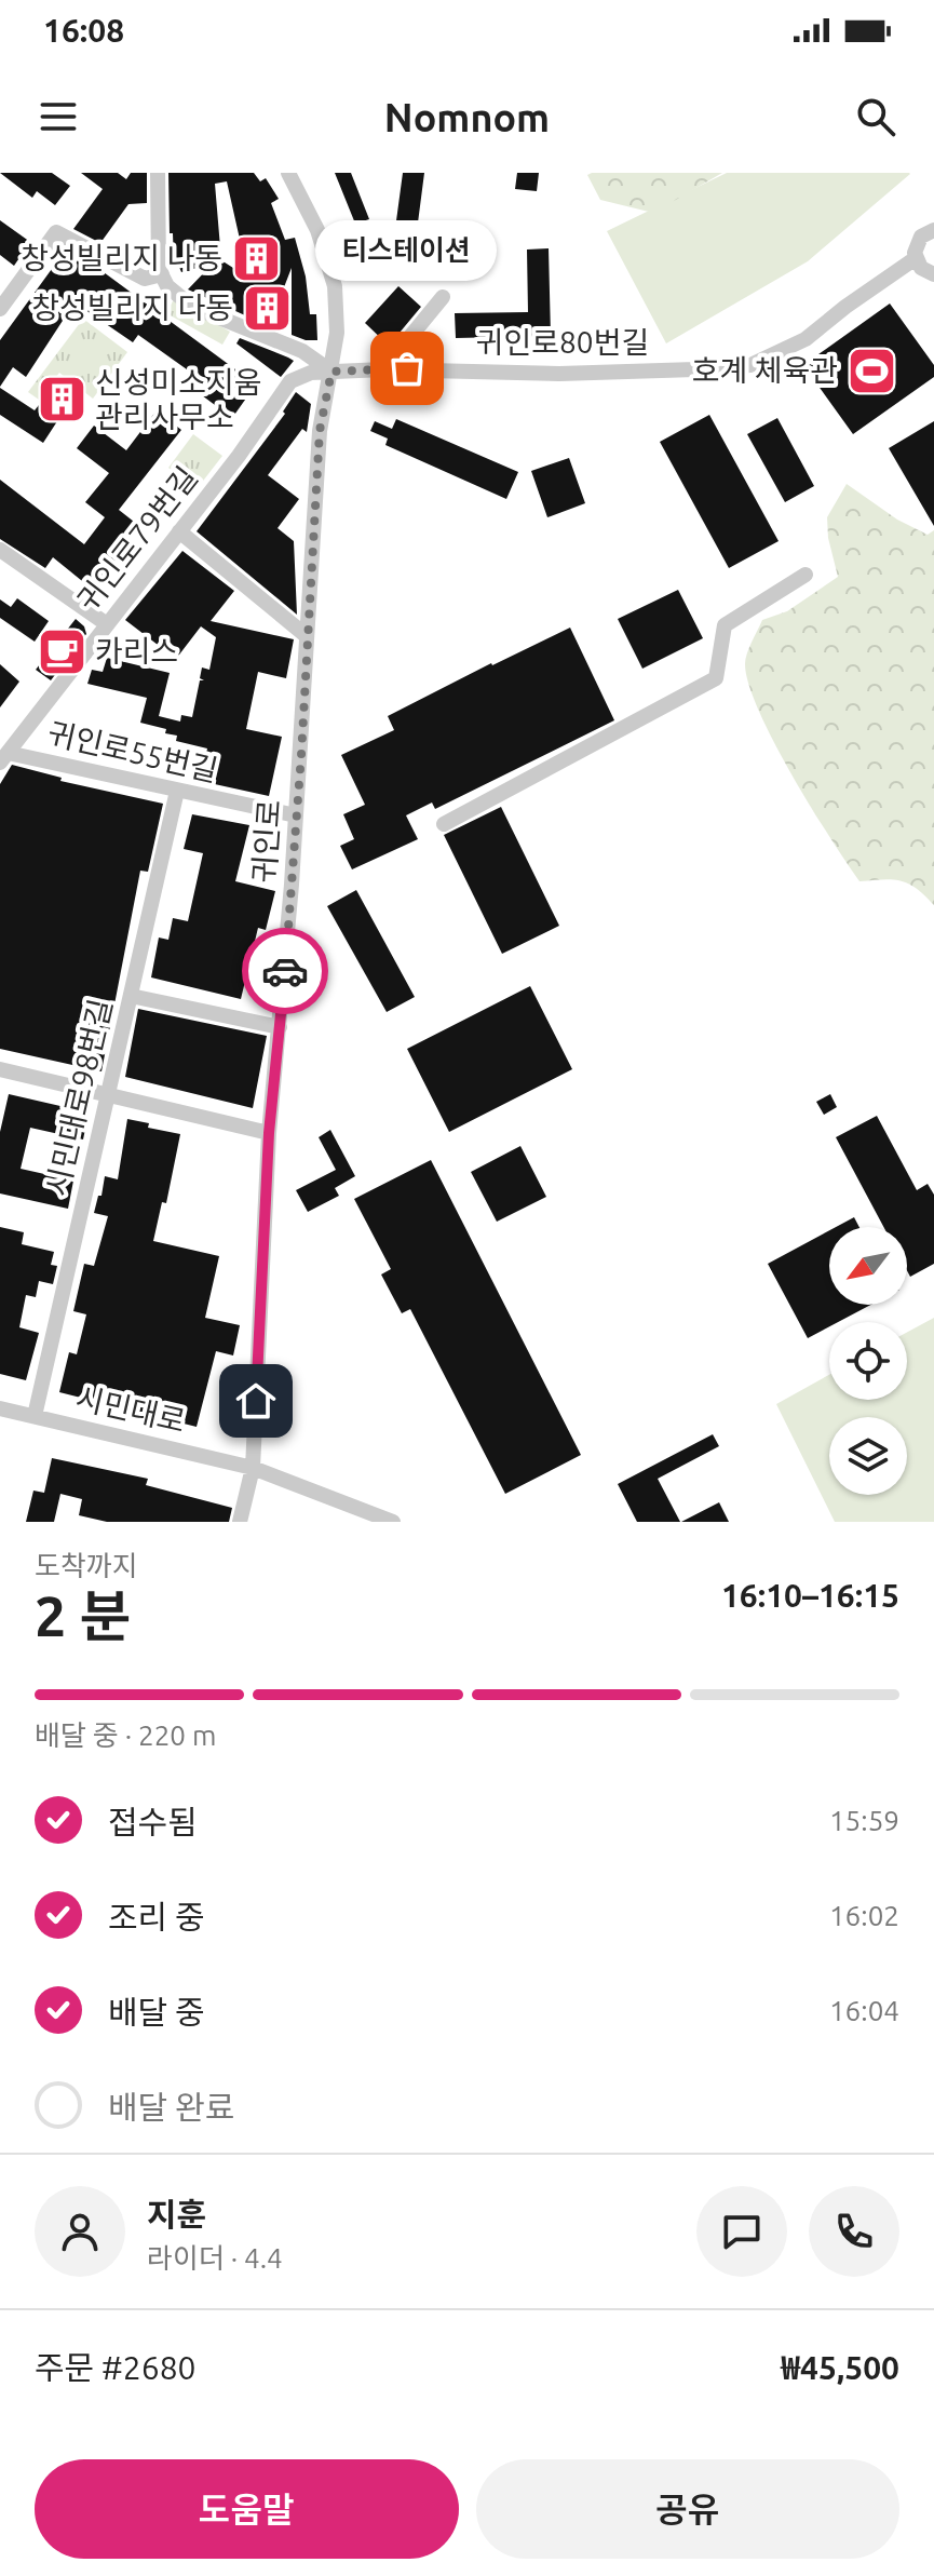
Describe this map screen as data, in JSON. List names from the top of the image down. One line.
{"streets":{"street":["귀인로80번길","귀인로79번길","귀인로55번길","귀인로","시민대로98번길","시민대로"]},"crossings":[["귀인로80번길","귀인로79번길"],["귀인로80번길","귀인로"],["귀인로79번길","귀인로55번길"],["귀인로79번길","귀인로"],["귀인로55번길","귀인로"],["귀인로55번길","시민대로98번길"],["귀인로","시민대로"],["시민대로98번길","시민대로"]],"places":{"building":["창성빌리지 나동","창성빌리지 다동","신성미소지움 관리사무소"],"other":["티스테이션"],"sports":["호계 체육관"],"cafe":["카리스"]},"north":"bottom left","page":{"status":"16:08","header":"Nomnom","bubble":"티스테이션","heading":["2 분","도착까지","16:10–16:15"],"panel":["지훈","라이더 · 4.4","주문 #2680","₩45,500"],"bar":"배달 중 · 220 m","list":[["접수됨","15:59"],["조리 중","16:02"],["배달 중","16:04"],"배달 완료"],"buttons":["도움말","공유"]}}
